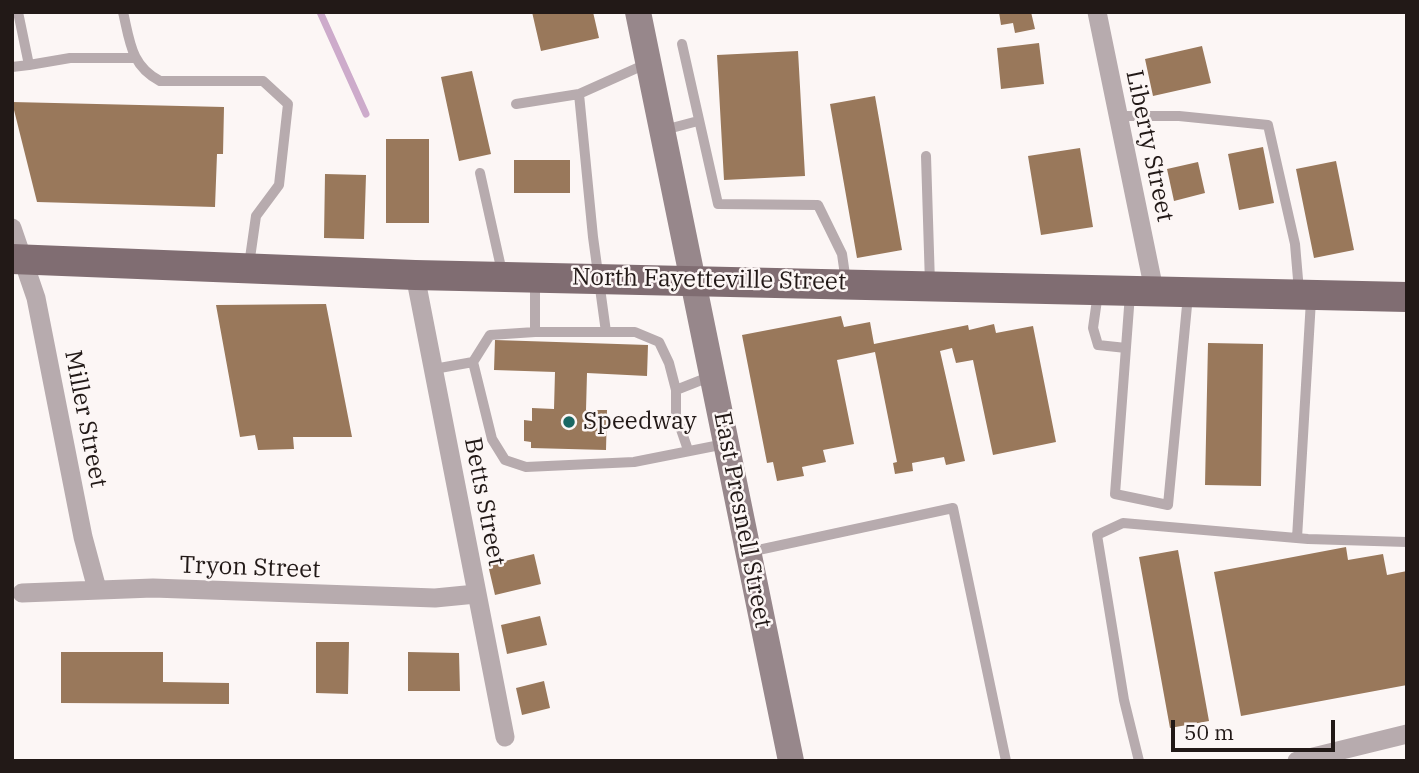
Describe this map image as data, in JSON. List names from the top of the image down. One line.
{"streets":{"main road":["North Fayetteville Street","East Presnell Street"],"street":["Liberty Street","Miller Street","Betts Street","Tryon Street"]},"crossings":[["Liberty Street","North Fayetteville Street"],["North Fayetteville Street","Miller Street"],["North Fayetteville Street","Betts Street"],["North Fayetteville Street","East Presnell Street"],["Miller Street","Tryon Street"],["Betts Street","Tryon Street"]],"places":["Speedway"],"scale_bar":"50 m"}
